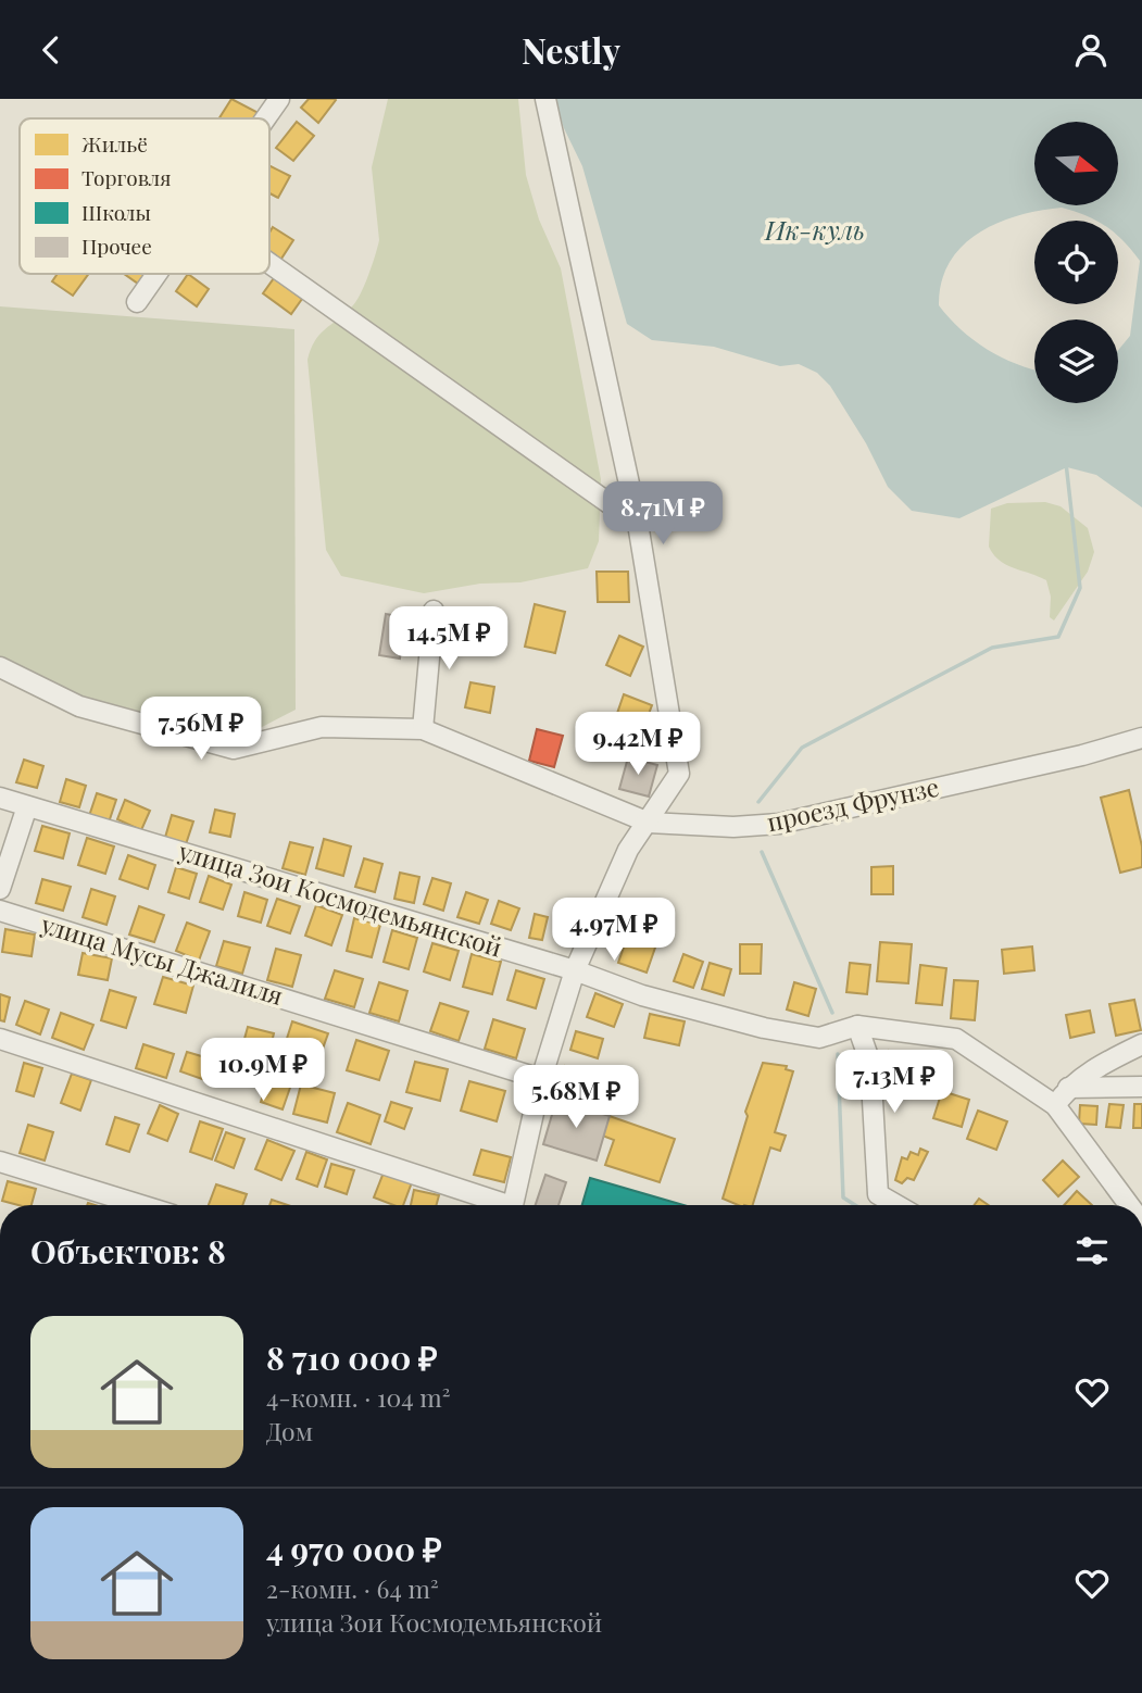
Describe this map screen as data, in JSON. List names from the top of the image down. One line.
{"streets":{"street":["проезд Фрунзе","улица Зои Космодемьянской","улица Мусы Джалиля"]},"water":["Ик-куль"],"legend":["Жильё","Торговля","Школы","Прочее"],"north":"right","page":{"header":"Nestly","price":["8.71M ₽","14.5M ₽","7.56M ₽","9.42M ₽","4.97M ₽","10.9M ₽","7.13M ₽","5.68M ₽"],"heading":"Объектов: 8","list":[{"name":"8 710 000 ₽","note":"4-комн. · 104 m² · Дом"},{"name":"4 970 000 ₽","note":"2-комн. · 64 m² · улица Зои Космодемьянской"}]}}
